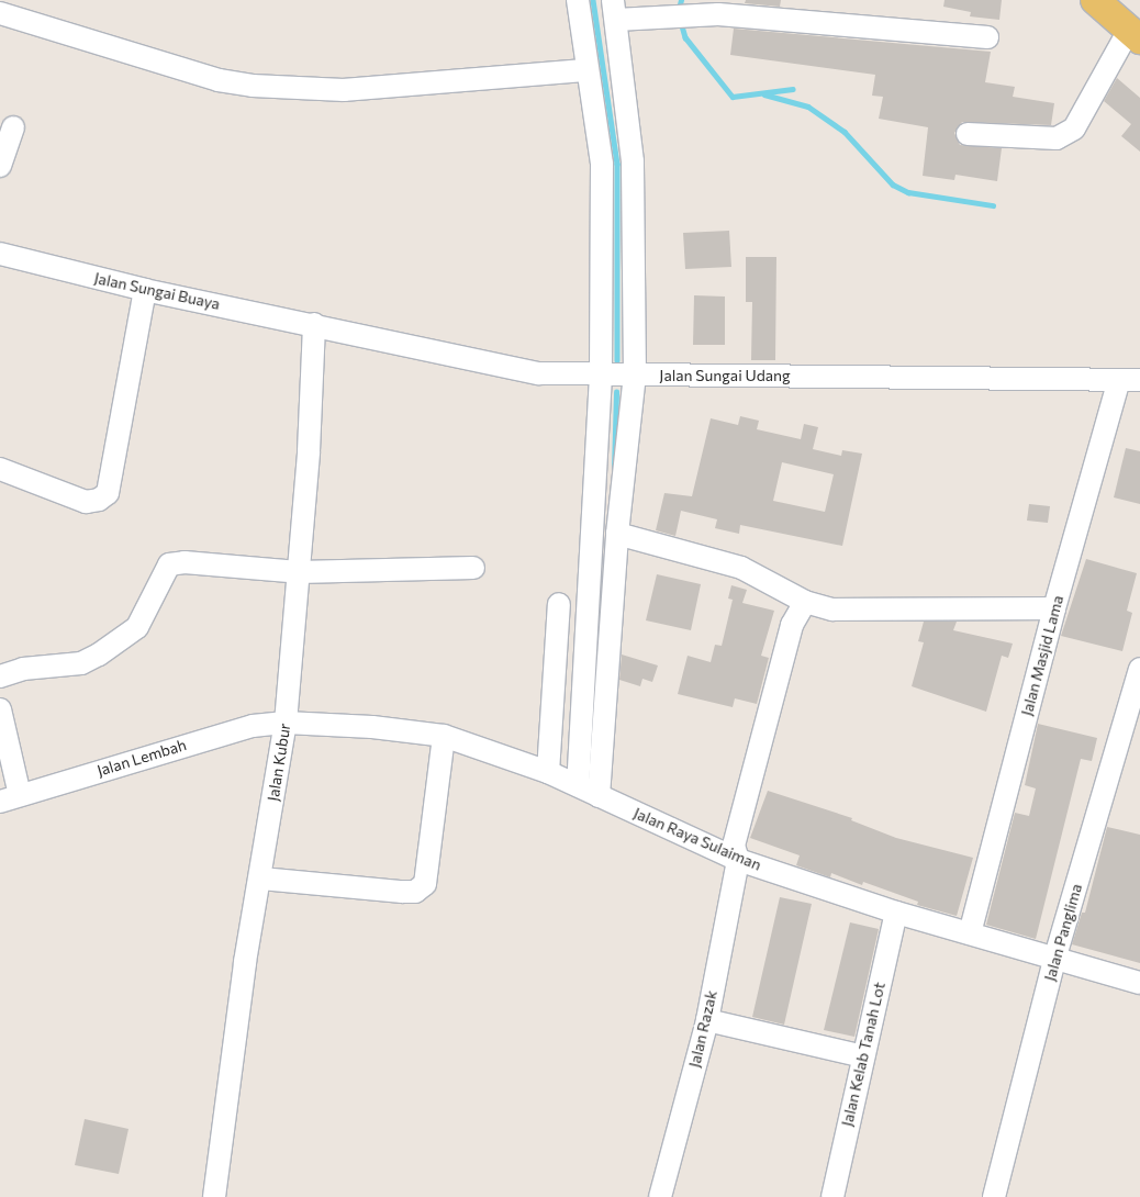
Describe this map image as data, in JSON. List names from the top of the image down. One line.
{"streets":{"street":["Jalan Sungai Buaya","Jalan Sungai Udang","Jalan Masjid Lama","Jalan Lembah","Jalan Kubur","Jalan Raya Sulaiman","Jalan Panglima","Jalan Razak","Jalan Kelab Tanah Lot"]},"crossings":[["Jalan Sungai Buaya","Jalan Sungai Udang"],["Jalan Sungai Buaya","Jalan Kubur"],["Jalan Sungai Udang","Jalan Masjid Lama"],["Jalan Sungai Udang","Jalan Kubur"],["Jalan Masjid Lama","Jalan Raya Sulaiman"],["Jalan Lembah","Jalan Kubur"],["Jalan Lembah","Jalan Raya Sulaiman"],["Jalan Kubur","Jalan Raya Sulaiman"],["Jalan Raya Sulaiman","Jalan Panglima"],["Jalan Raya Sulaiman","Jalan Razak"],["Jalan Raya Sulaiman","Jalan Kelab Tanah Lot"]]}
